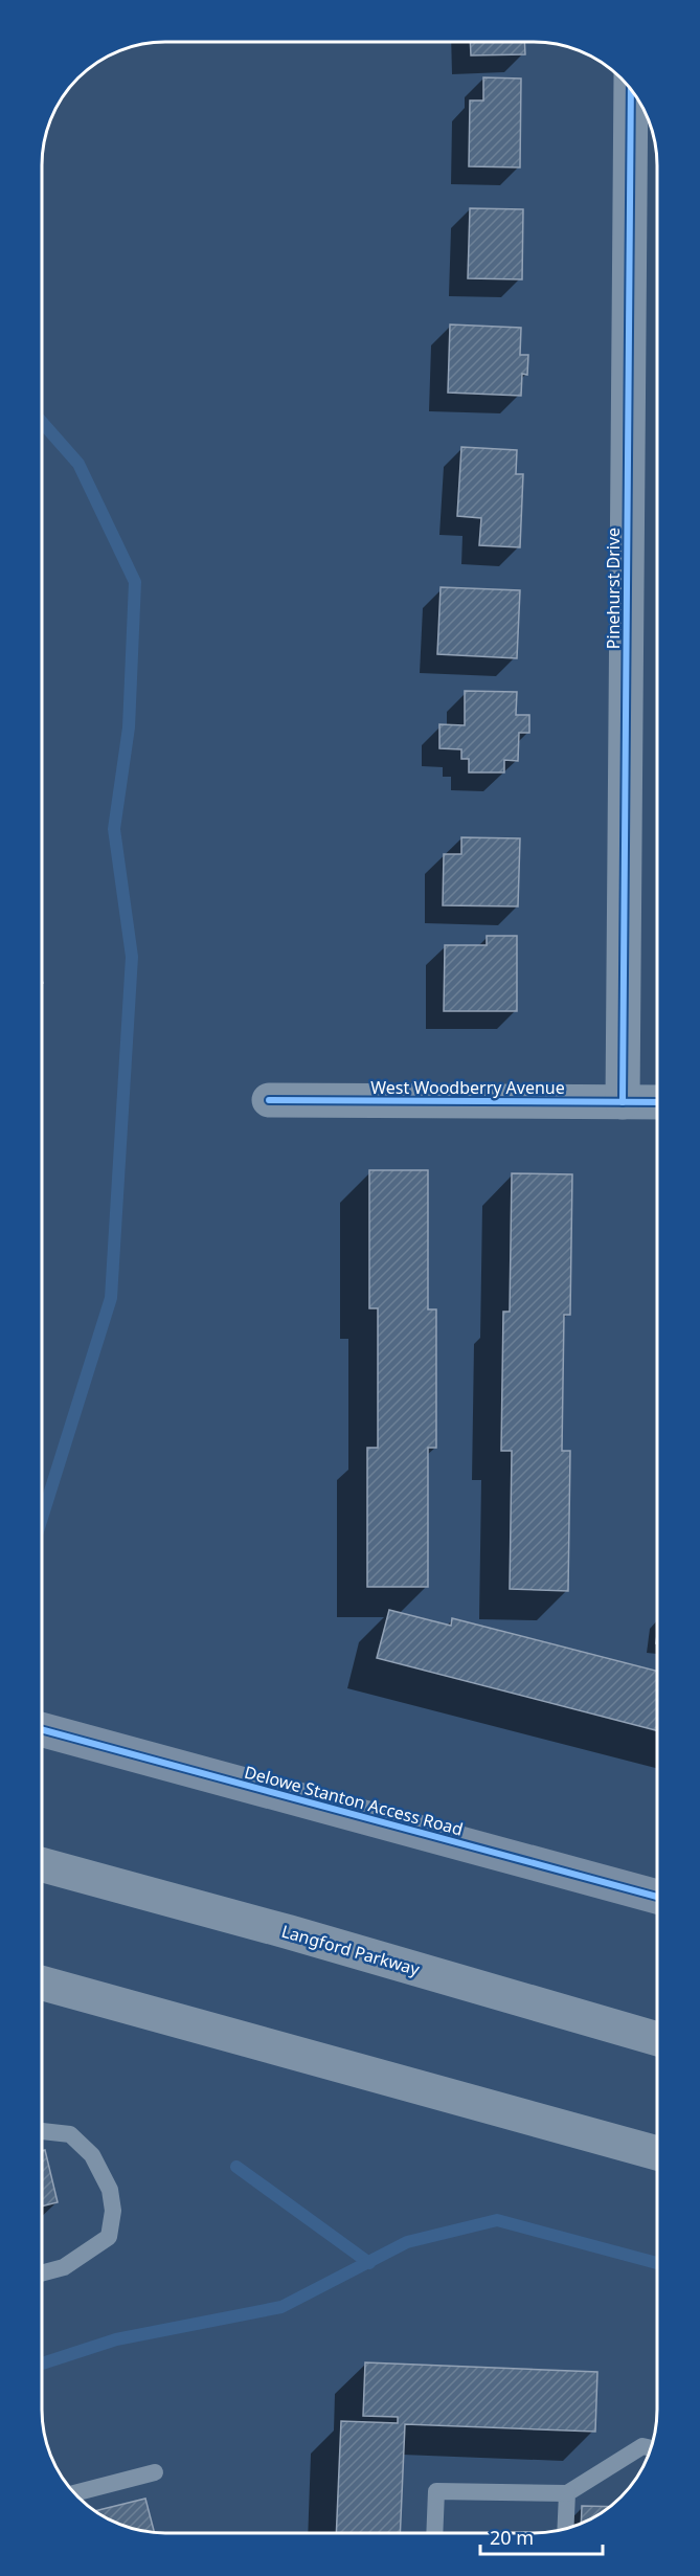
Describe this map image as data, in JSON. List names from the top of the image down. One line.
{"streets":{"highway":["Langford Parkway"],"street":["Pinehurst Drive","West Woodberry Avenue","Delowe Stanton Access Road"]},"crossings":[["Pinehurst Drive","West Woodberry Avenue"]],"scale_bar":"20 m"}
